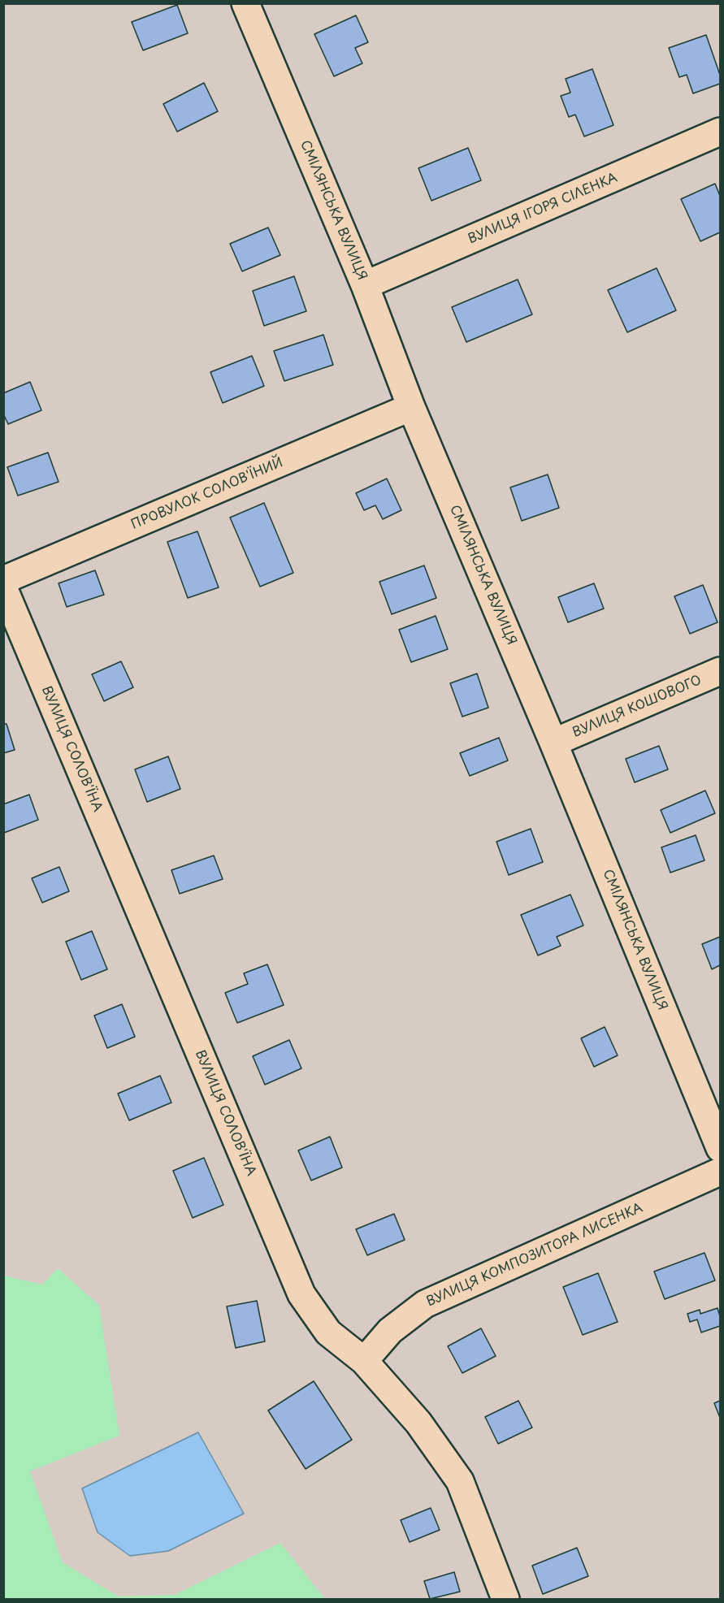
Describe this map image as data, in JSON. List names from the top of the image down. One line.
{"streets":{"street":["ВУЛИЦЯ ІГОРЯ СІЛЕНКА","СМІЛЯНСЬКА ВУЛИЦЯ","ПРОВУЛОК СОЛОВ'ЇНИЙ","ВУЛИЦЯ КОШОВОГО","ВУЛИЦЯ СОЛОВ'ЇНА","ВУЛИЦЯ КОМПОЗИТОРА ЛИСЕНКА"]},"crossings":[["ВУЛИЦЯ ІГОРЯ СІЛЕНКА","СМІЛЯНСЬКА ВУЛИЦЯ"],["СМІЛЯНСЬКА ВУЛИЦЯ","ПРОВУЛОК СОЛОВ'ЇНИЙ"],["СМІЛЯНСЬКА ВУЛИЦЯ","ВУЛИЦЯ КОШОВОГО"],["ВУЛИЦЯ СОЛОВ'ЇНА","ВУЛИЦЯ КОМПОЗИТОРА ЛИСЕНКА"]]}
